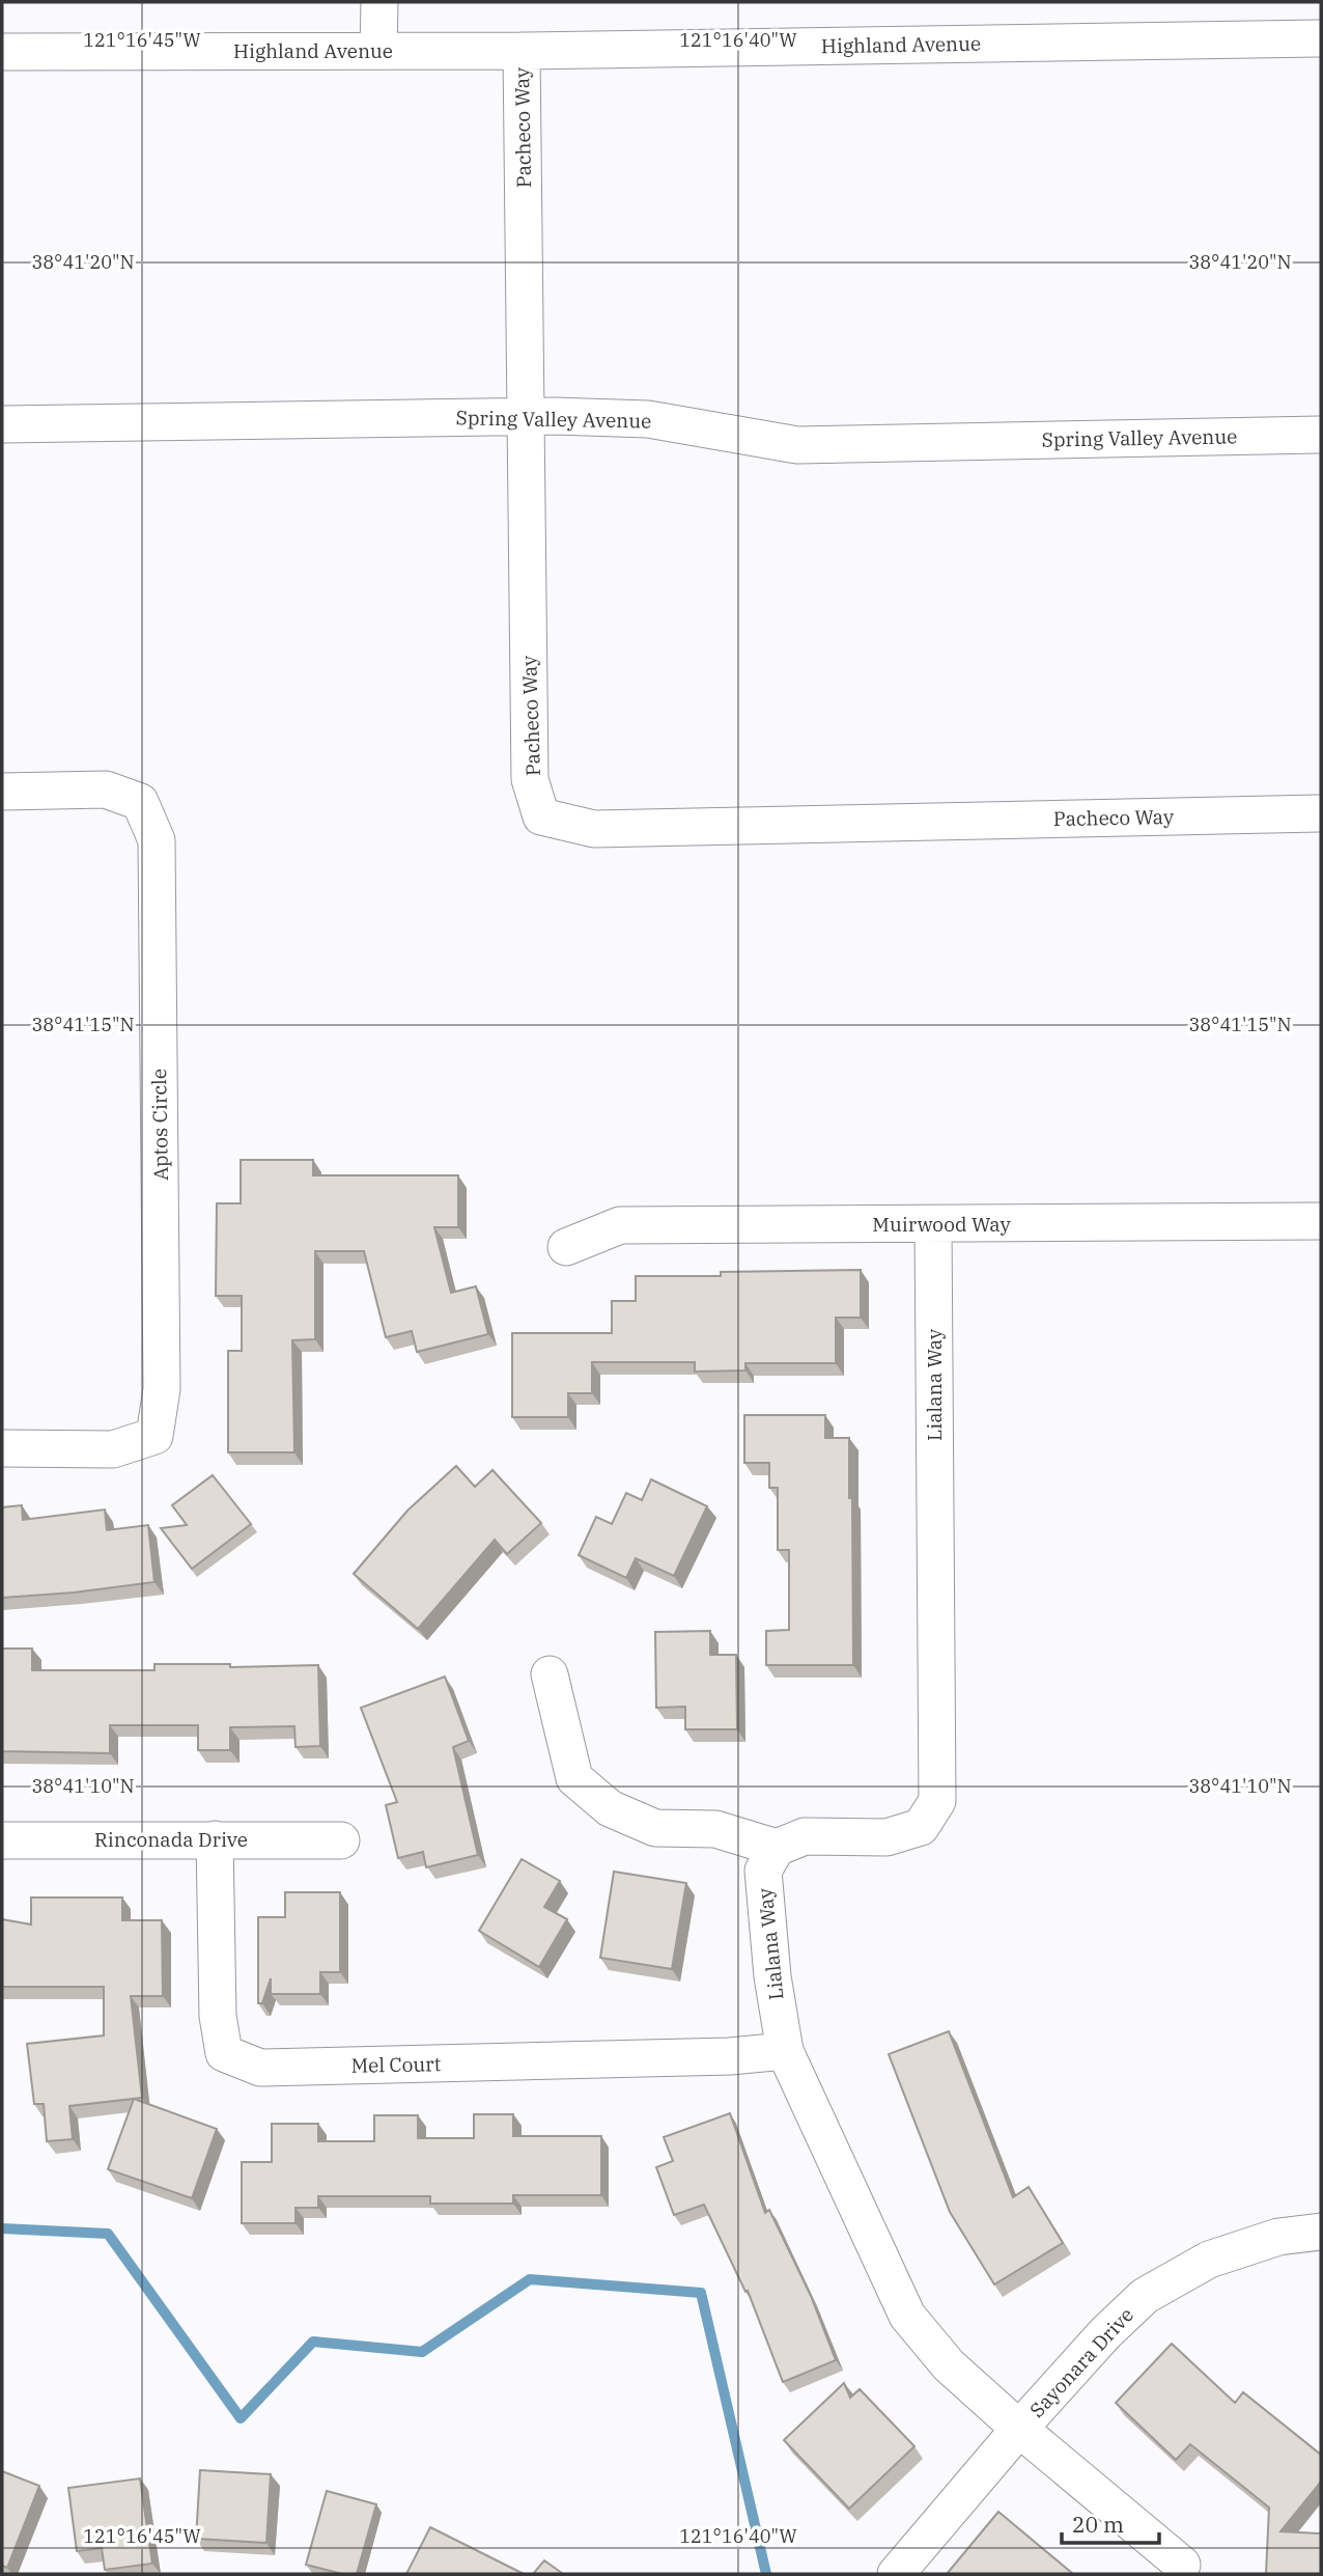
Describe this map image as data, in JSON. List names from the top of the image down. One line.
{"streets":{"street":["Highland Avenue","Pacheco Way","Spring Valley Avenue","Aptos Circle","Muirwood Way","Lialana Way","Rinconada Drive","Mel Court","Sayonara Drive"]},"crossings":[["Highland Avenue","Pacheco Way"],["Pacheco Way","Spring Valley Avenue"],["Muirwood Way","Lialana Way"],["Lialana Way","Mel Court"],["Lialana Way","Sayonara Drive"],["Rinconada Drive","Mel Court"]],"scale_bar":"20 m","coordinates":["121°16'45\"W","121°16'40\"W","38°41'20\"N","38°41'15\"N","38°41'10\"N"]}
